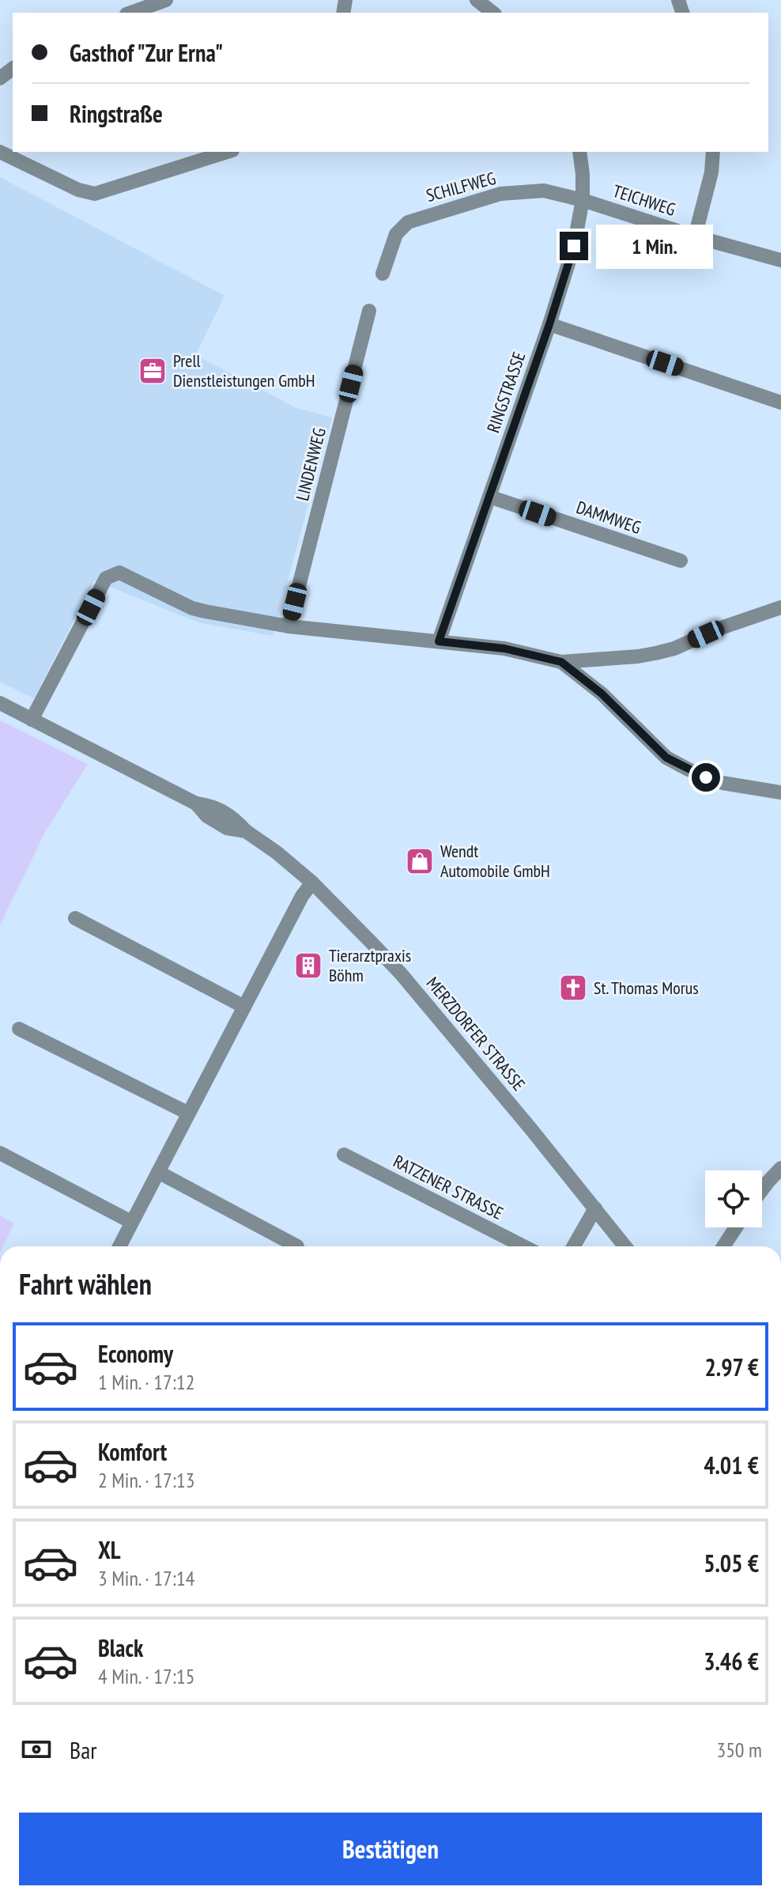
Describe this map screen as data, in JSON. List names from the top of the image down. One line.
{"streets":{"street":["SCHILFWEG","TEICHWEG","RINGSTRASSE","LINDENWEG","DAMMWEG","MERZDORFER STRASSE","RATZENER STRASSE"]},"crossings":[["SCHILFWEG","TEICHWEG"],["SCHILFWEG","RINGSTRASSE"],["TEICHWEG","RINGSTRASSE"],["RINGSTRASSE","DAMMWEG"]],"places":{"office":["Prell Dienstleistungen GmbH"],"shop":["Wendt Automobile GmbH"],"building":["Tierarztpraxis Böhm"],"church":["St. Thomas Morus"]},"page":{"banner":["Gasthof \"Zur Erna\"","Ringstraße"],"bubble":"1 Min.","heading":"Fahrt wählen","list":[{"name":"Economy","note":"1 Min. · 17:12","value":"2.97 €"},{"name":"Komfort","note":"2 Min. · 17:13","value":"4.01 €"},{"name":"XL","note":"3 Min. · 17:14","value":"5.05 €"},{"name":"Black","note":"4 Min. · 17:15","value":"3.46 €"}],"pay":["Bar","350 m"],"buttons":"Bestätigen"}}
